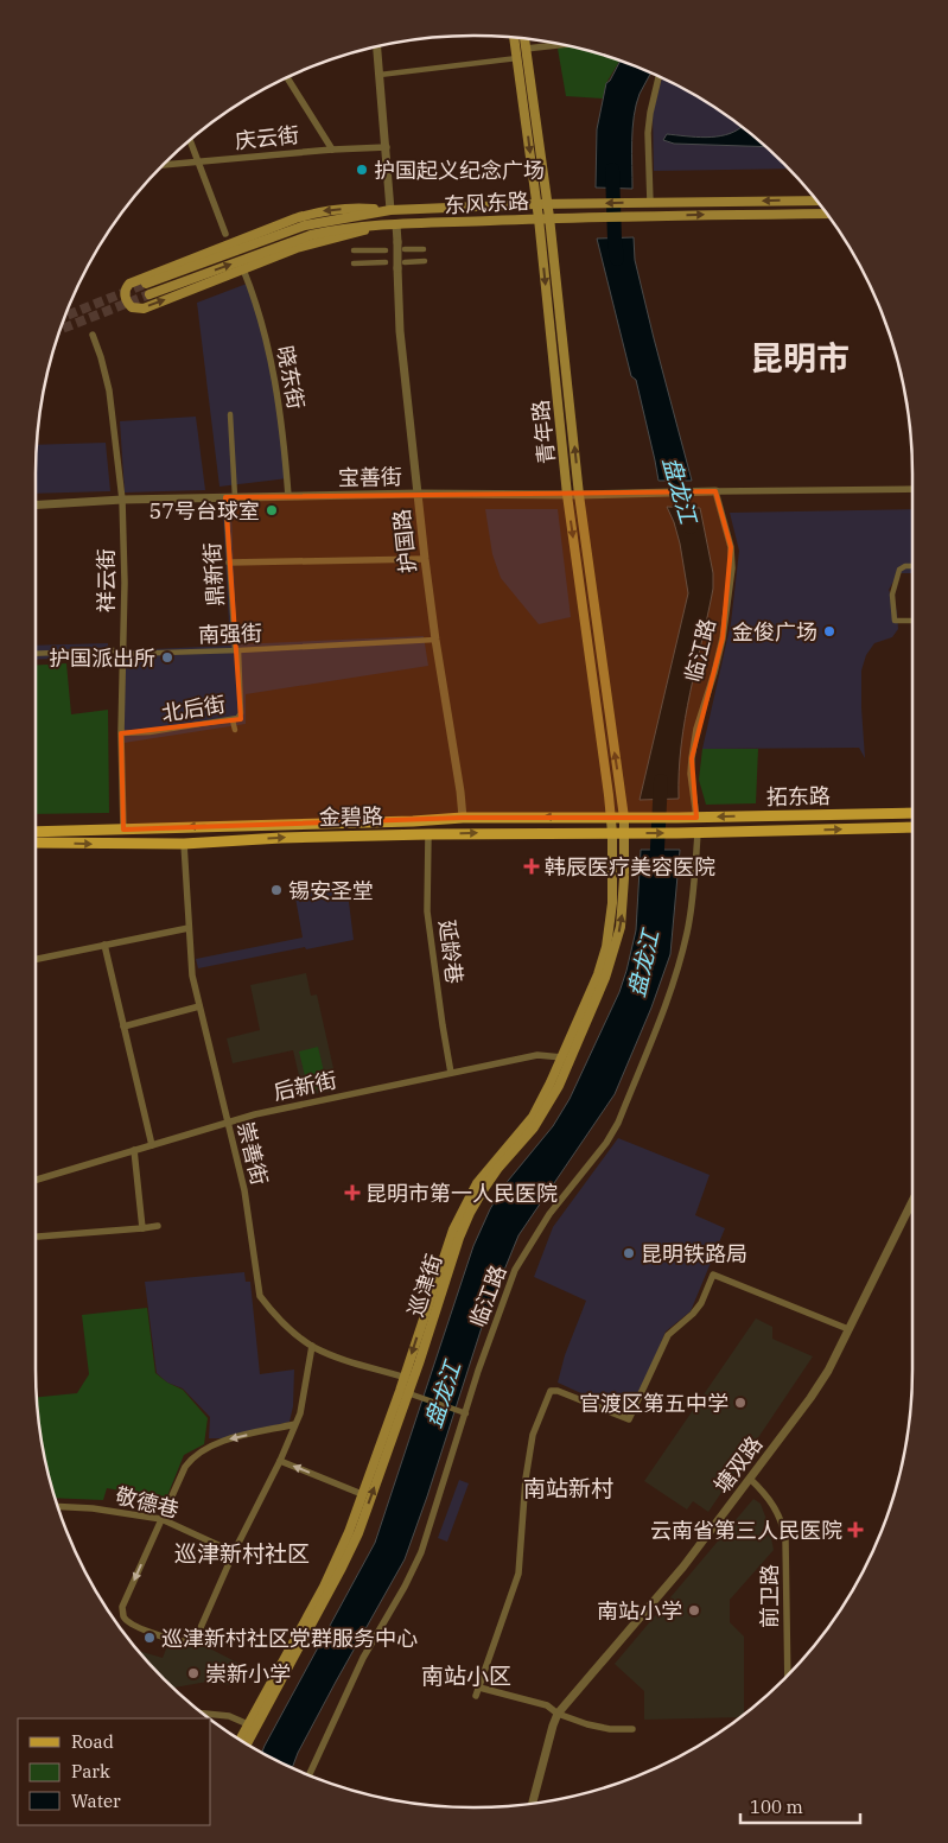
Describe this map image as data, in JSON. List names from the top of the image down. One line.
{"streets":{"main road":["东风东路","青年路","拓东路","金碧路","巡津街"],"street":["庆云街","晓东街","宝善街","护国路","鼎新街","祥云街","南强街","临江路","北后街","延龄巷","后新街","崇善街","塘双路","敬德巷","前卫路"]},"crossings":[["东风东路","青年路"],["东风东路","护国路"],["晓东街","宝善街"],["青年路","宝善街"],["青年路","金碧路"],["青年路","巡津街"],["宝善街","护国路"],["宝善街","鼎新街"],["宝善街","祥云街"],["宝善街","临江路"],["护国路","南强街"],["护国路","金碧路"],["鼎新街","南强街"],["鼎新街","北后街"],["祥云街","南强街"],["祥云街","北后街"],["祥云街","金碧路"],["南强街","北后街"],["临江路","拓东路"],["拓东路","金碧路"],["金碧路","延龄巷"],["金碧路","崇善街"],["金碧路","巡津街"],["延龄巷","后新街"],["后新街","崇善街"],["后新街","巡津街"],["崇善街","巡津街"],["塘双路","前卫路"]],"districts":["昆明市","南站新村","巡津新村社区","南站小区"],"water":["盘龙江"],"places":{"other":["护国起义纪念广场","57号台球室","金俊广场","护国派出所","锡安圣堂","昆明铁路局","官渡区第五中学","南站小学","巡津新村社区党群服务中心","崇新小学"],"health":["韩辰医疗美容医院","昆明市第一人民医院","云南省第三人民医院"]},"legend":["Road","Park","Water"],"scale_bar":"100 m"}
